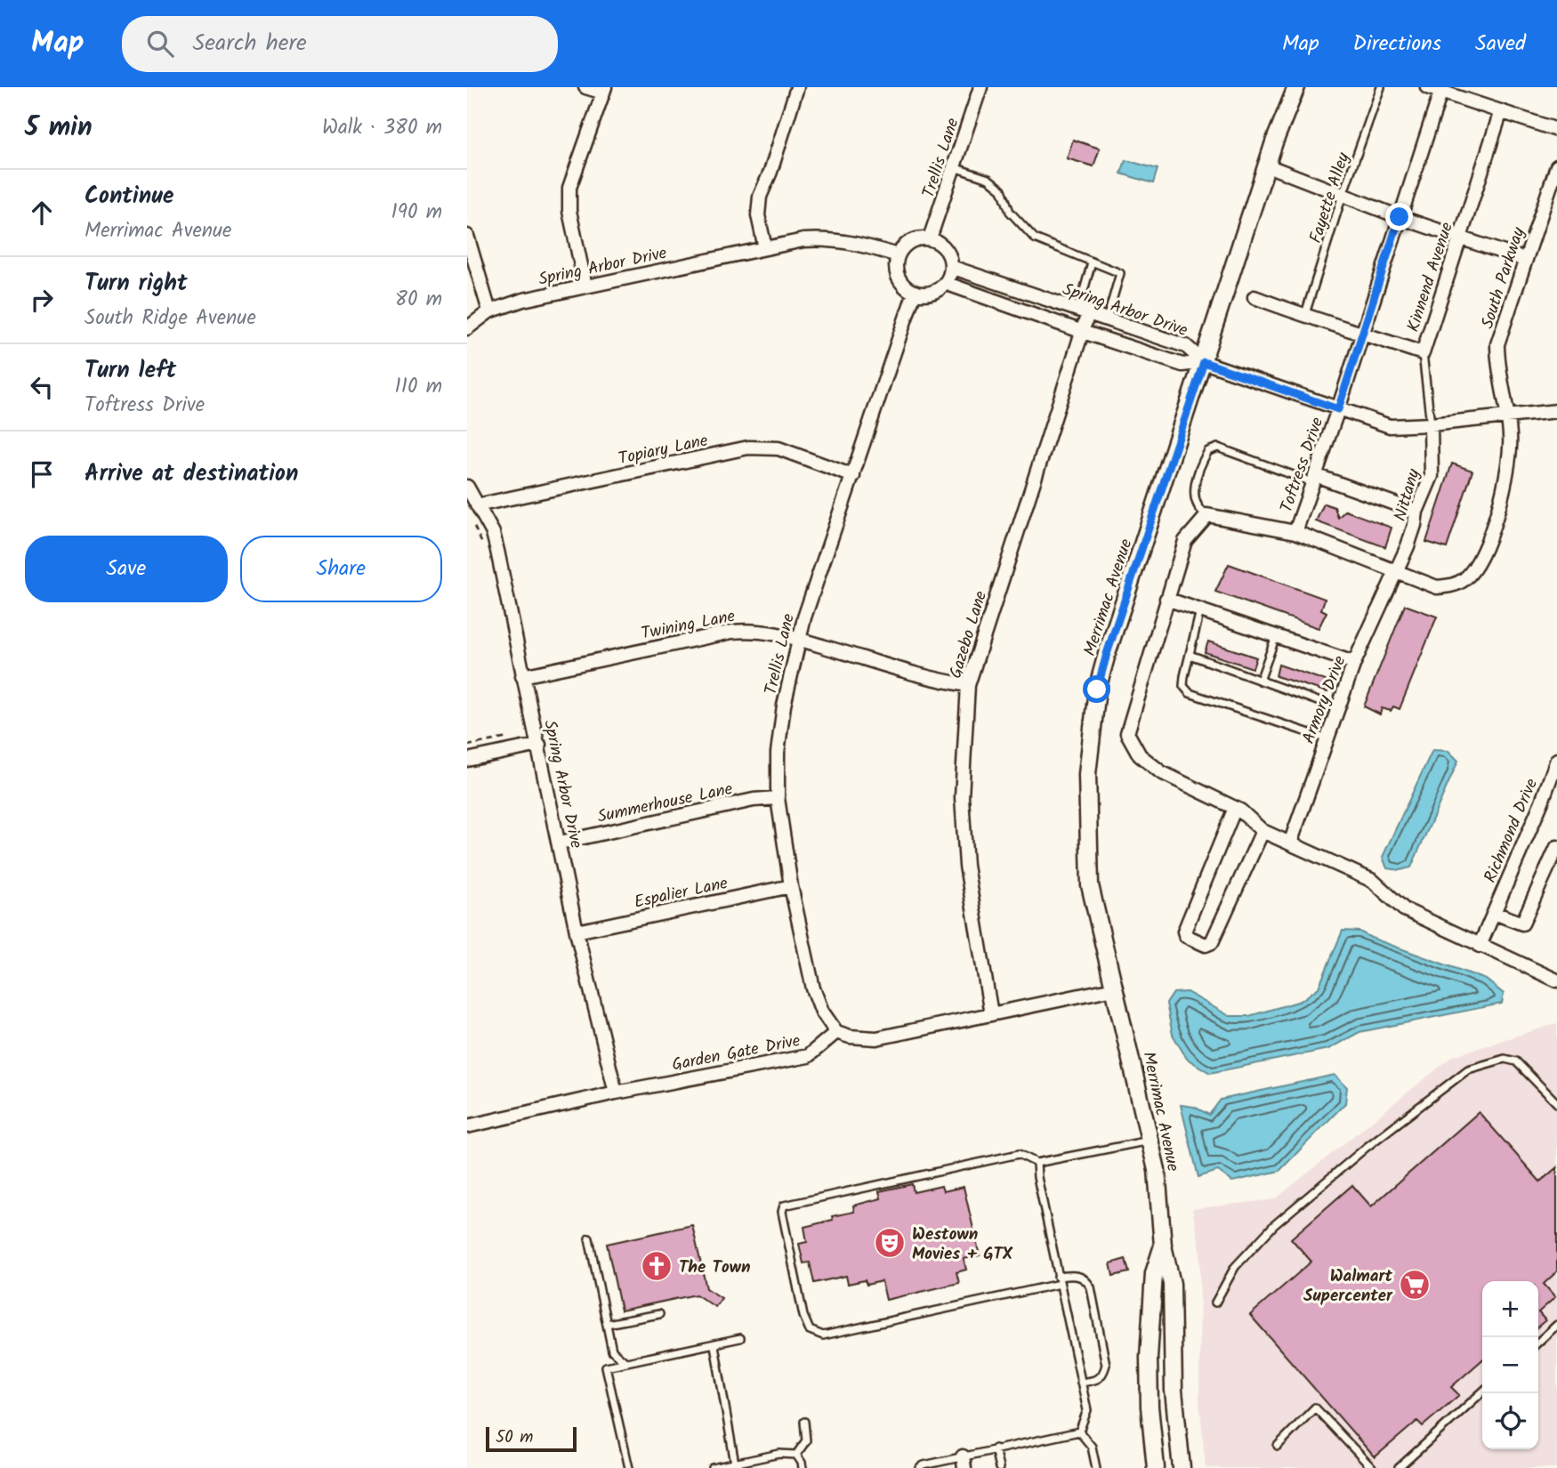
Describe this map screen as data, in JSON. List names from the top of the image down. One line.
{"streets":{"street":["Trellis Lane","Spring Arbor Drive","Kinnend Avenue","South Parkway","Topiary Lane","Toftress Drive","Nittany","Merrimac Avenue","Twining Lane","Gazebo Lane","Armory Drive","Summerhouse Lane","Richmond Drive","Espalier Lane","Garden Gate Drive"],"lane":["Fayette Alley"]},"crossings":[["Trellis Lane","Spring Arbor Drive"],["Trellis Lane","Topiary Lane"],["Trellis Lane","Twining Lane"],["Trellis Lane","Summerhouse Lane"],["Trellis Lane","Espalier Lane"],["Trellis Lane","Garden Gate Drive"],["Fayette Alley","Kinnend Avenue"],["Spring Arbor Drive","Topiary Lane"],["Spring Arbor Drive","Merrimac Avenue"],["Spring Arbor Drive","Twining Lane"],["Spring Arbor Drive","Gazebo Lane"],["Spring Arbor Drive","Summerhouse Lane"],["Spring Arbor Drive","Espalier Lane"],["Spring Arbor Drive","Garden Gate Drive"],["Kinnend Avenue","Toftress Drive"],["South Parkway","Toftress Drive"],["South Parkway","Nittany"],["South Parkway","Armory Drive"],["Nittany","Armory Drive"],["Twining Lane","Gazebo Lane"]],"places":{"theatre":["Westown Movies + GTX"],"church":["The Town"],"supermarket":["Walmart Supercenter"]},"scale_bar":"50 m","page":{"header":"Map","search":"Search here","nav":["Map","Directions","Saved"],"heading":["5 min","Walk · 380 m"],"list":[["Continue","Merrimac Avenue","190 m"],["Turn right","South Ridge Avenue","80 m"],["Turn left","Toftress Drive","110 m"],"Arrive at destination"],"buttons":["Save","Share"],"map_buttons":["+","−"],"scale":"50 m"}}
